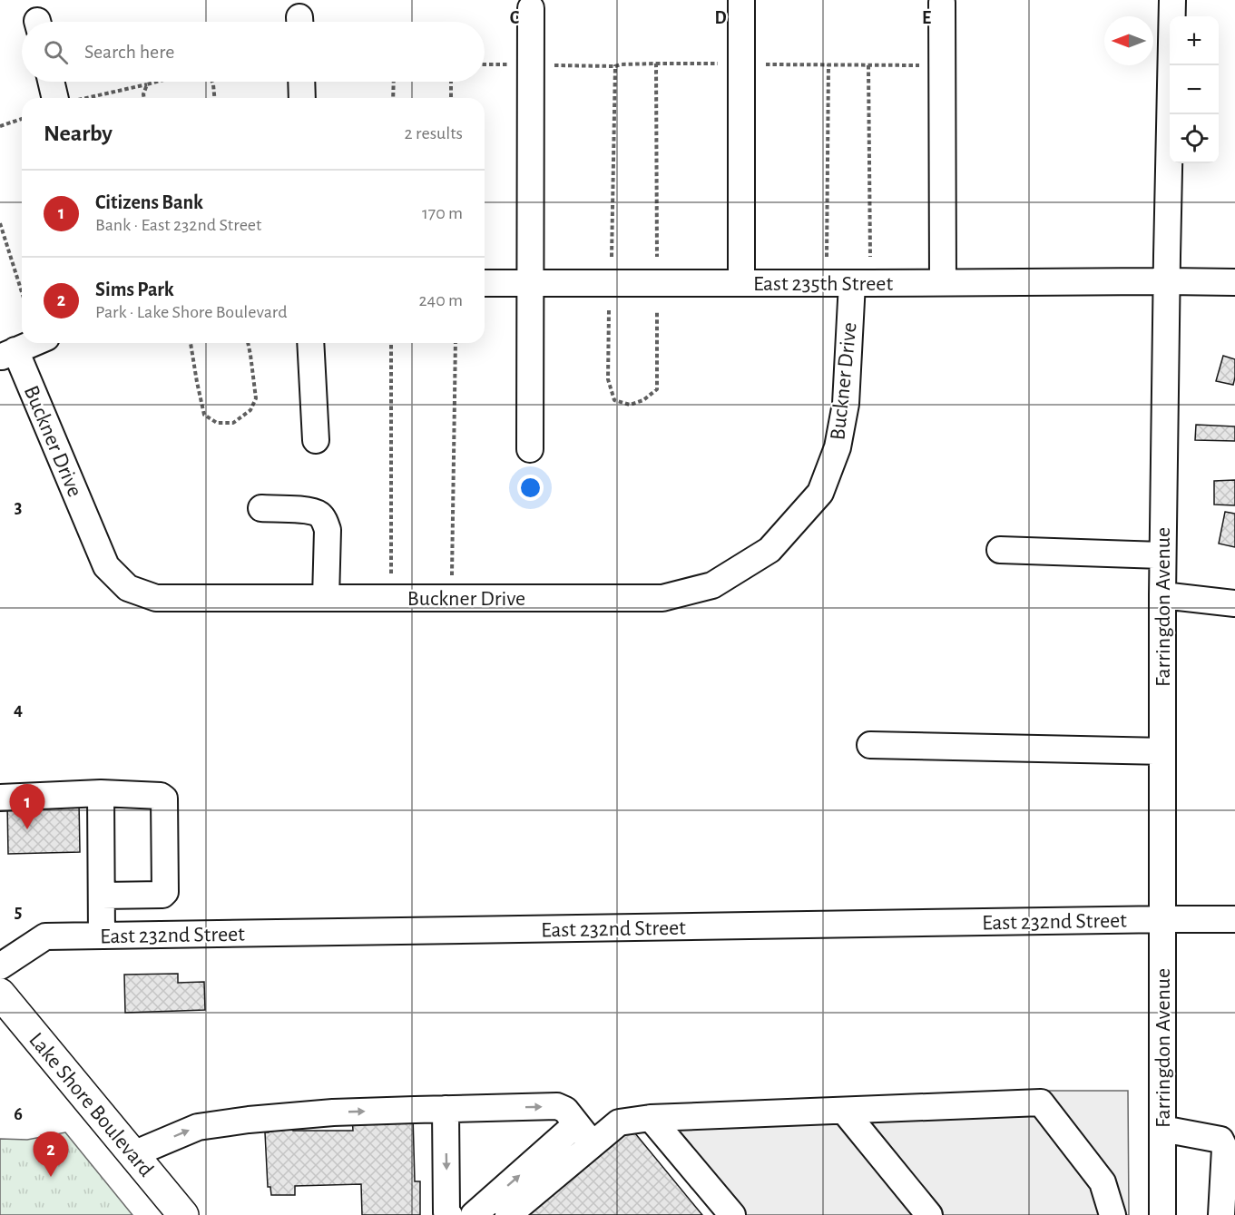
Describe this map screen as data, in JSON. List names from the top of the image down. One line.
{"streets":{"main road":["Lake Shore Boulevard"],"street":["East 235th Street","Buckner Drive","Farringdon Avenue","East 232nd Street"]},"crossings":[["East 235th Street","Buckner Drive"],["East 235th Street","Farringdon Avenue"],["Farringdon Avenue","East 232nd Street"]],"north":"left","page":{"map_buttons":["+","−"],"search":"Search here","heading":["Nearby","2 results"],"list":[{"mark":"1","name":"Citizens Bank","note":"Bank · East 232nd Street","value":"170 m"},{"mark":"2","name":"Sims Park","note":"Park · Lake Shore Boulevard","value":"240 m"}],"pins":["1","2"]},"grid":{"columns":["C","D","E"],"rows":["3","4","5","6"]}}
